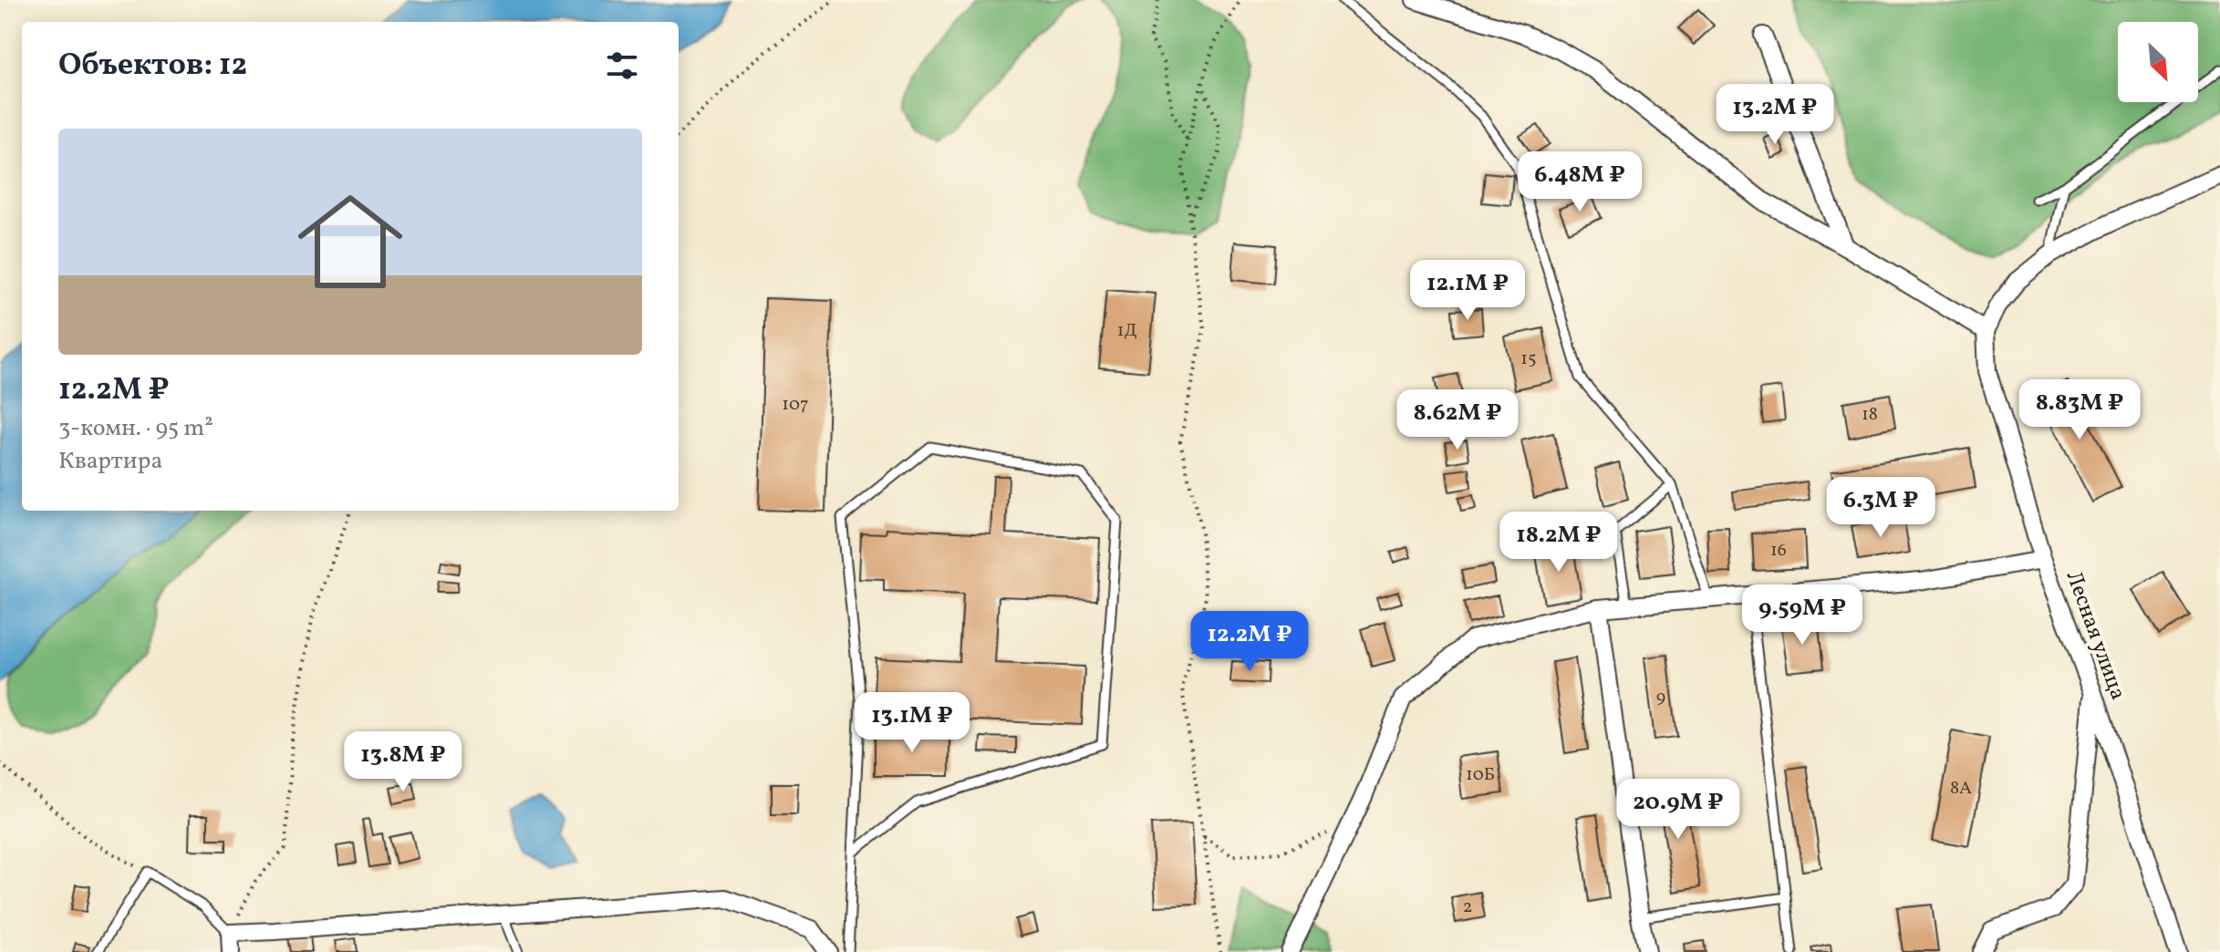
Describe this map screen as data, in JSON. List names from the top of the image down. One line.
{"streets":{"street":["Лесная улица"]},"house_numbers":["1Д","15","107","18","16","9","10Б","8А","2"],"north":"bottom right","page":{"heading":"Объектов: 12","price":["13.2M ₽","6.48M ₽","12.1M ₽","8.83M ₽","8.62M ₽","6.3M ₽","18.2M ₽","9.59M ₽","12.2M ₽","13.1M ₽","13.8M ₽","20.9M ₽"],"list":[{"name":"12.2M ₽","note":"3-комн. · 95 m² · Квартира"}]}}
